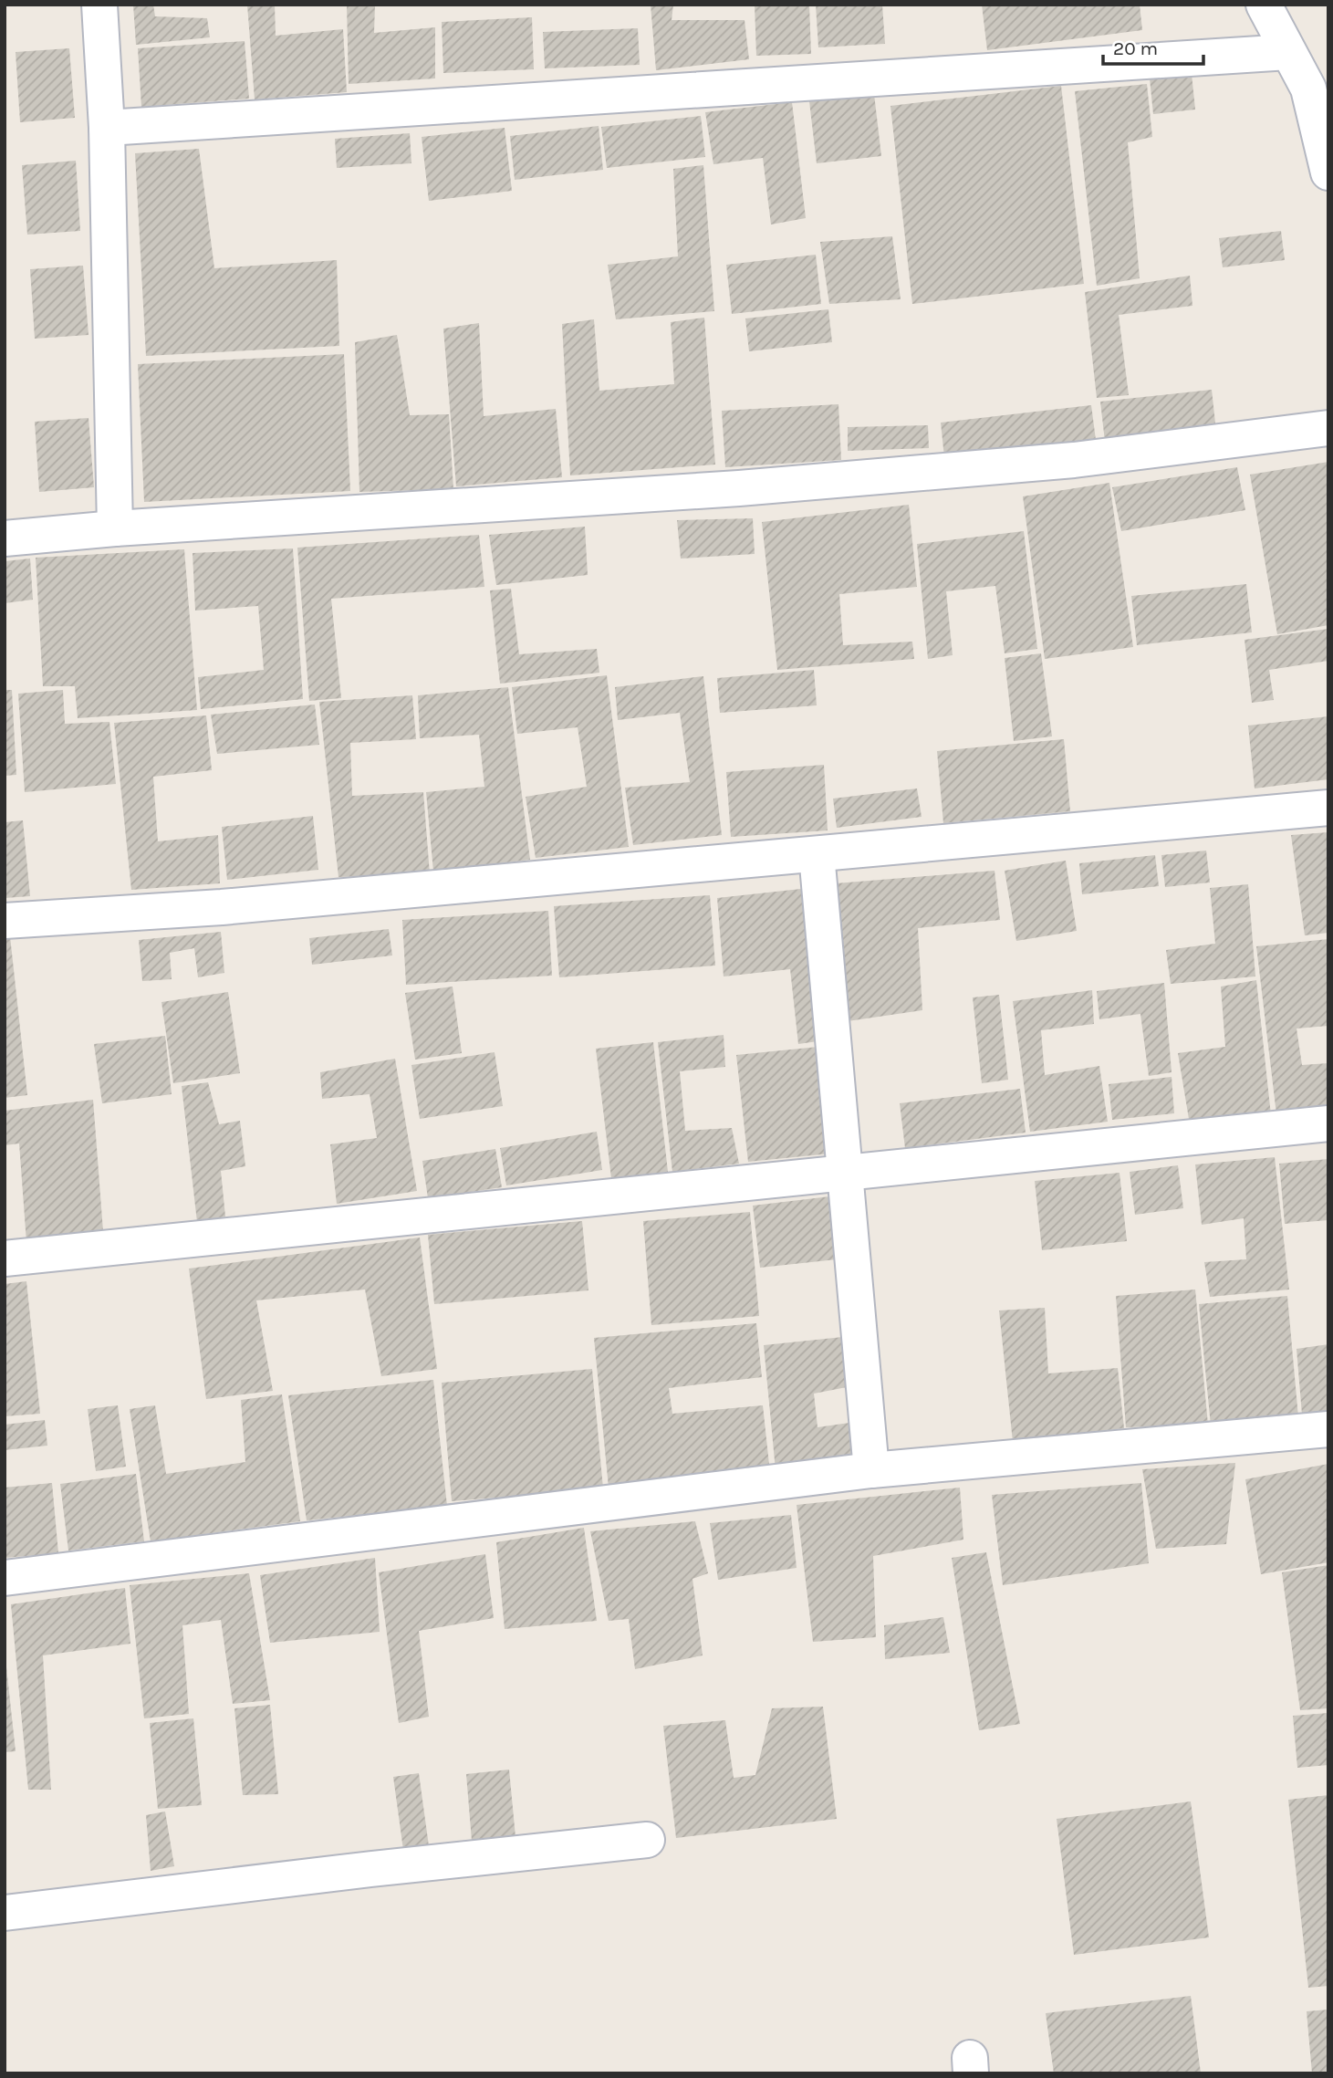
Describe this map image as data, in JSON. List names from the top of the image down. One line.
{"scale_bar":"20 m"}
